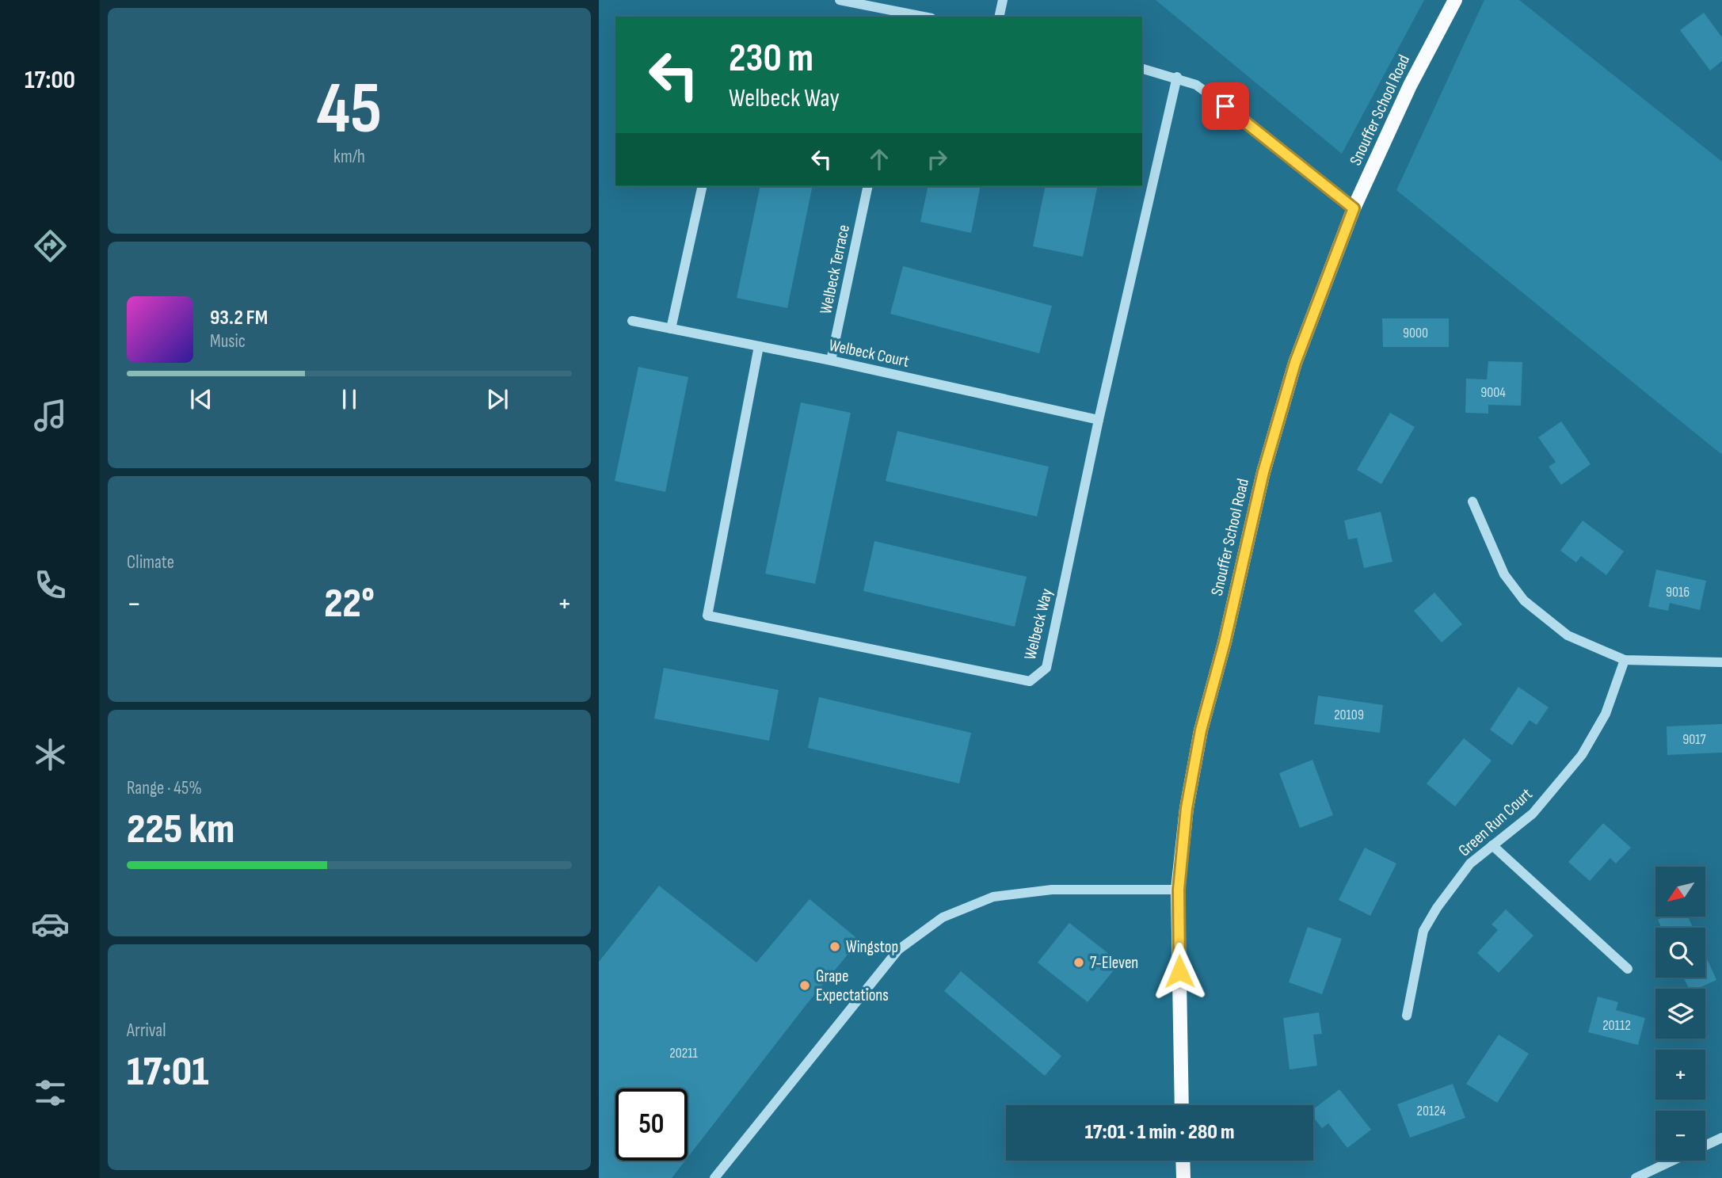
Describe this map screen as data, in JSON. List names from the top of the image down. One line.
{"streets":{"main road":["Snouffer School Road"],"street":["Welbeck Terrace","Welbeck Court","Welbeck Way","Green Run Court"]},"crossings":[["Welbeck Terrace","Welbeck Court"],["Welbeck Court","Welbeck Way"]],"places":["Wingstop","7-Eleven","Grape Expectations"],"house_numbers":["9000","9004","9016","20109","9017","20112","20211","20124"],"north":"bottom left","page":{"tabs":"17:00","tile":[["45","km/h"],"Climate",["Range · 45%","225 km"],["Arrival","17:01"]],"turn":["230 m","Welbeck Way"],"song":["93.2 FM","Music"],"heat":["−","22°","+"],"map_buttons":["+","−"],"limit":"50","trip":"17:01 · 1 min · 280 m"}}
